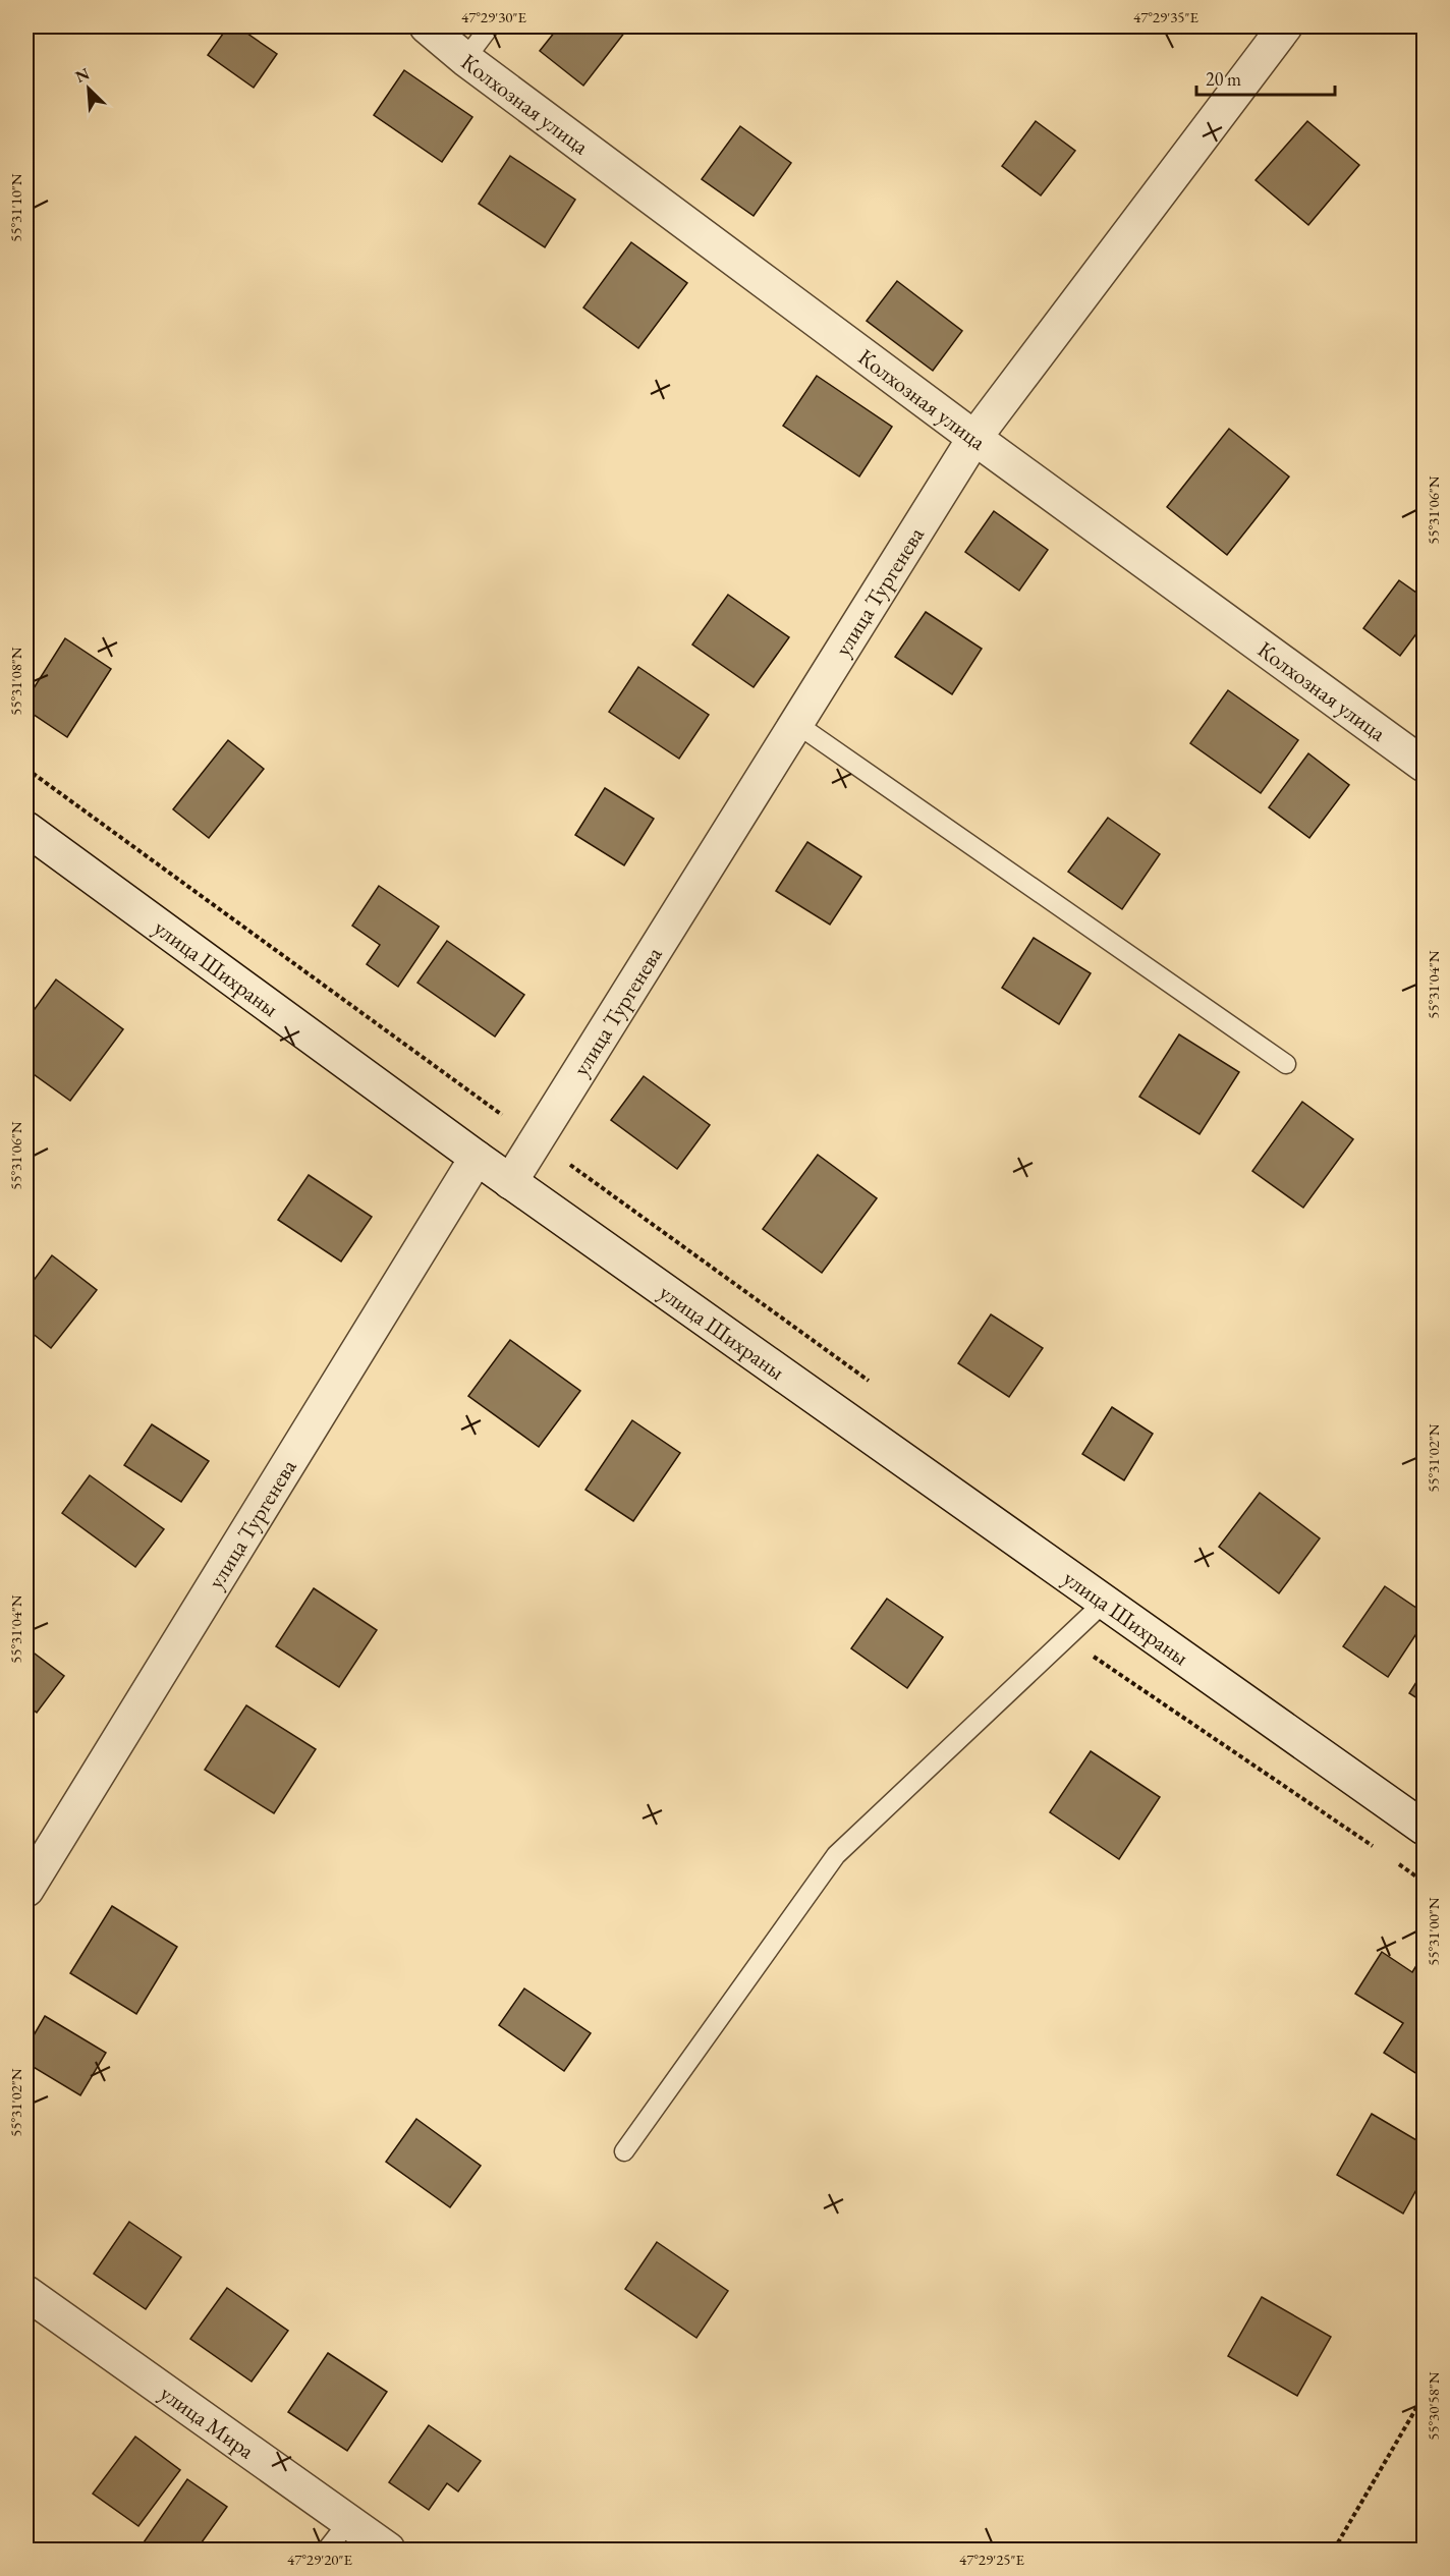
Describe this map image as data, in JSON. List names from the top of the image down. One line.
{"streets":{"street":["Колхозная улица","улица Тургенева","улица Шихраны","улица Мира"]},"crossings":[["Колхозная улица","улица Тургенева"],["улица Тургенева","улица Шихраны"]],"scale_bar":"20 m","north":"top left","coordinates":["47°29'30\"E","47°29'35\"E","55°31'10\"N","55°31'06\"N","55°31'08\"N","55°31'04\"N","55°31'02\"N","55°31'00\"N","55°30'58\"N","47°29'20\"E","47°29'25\"E"]}
